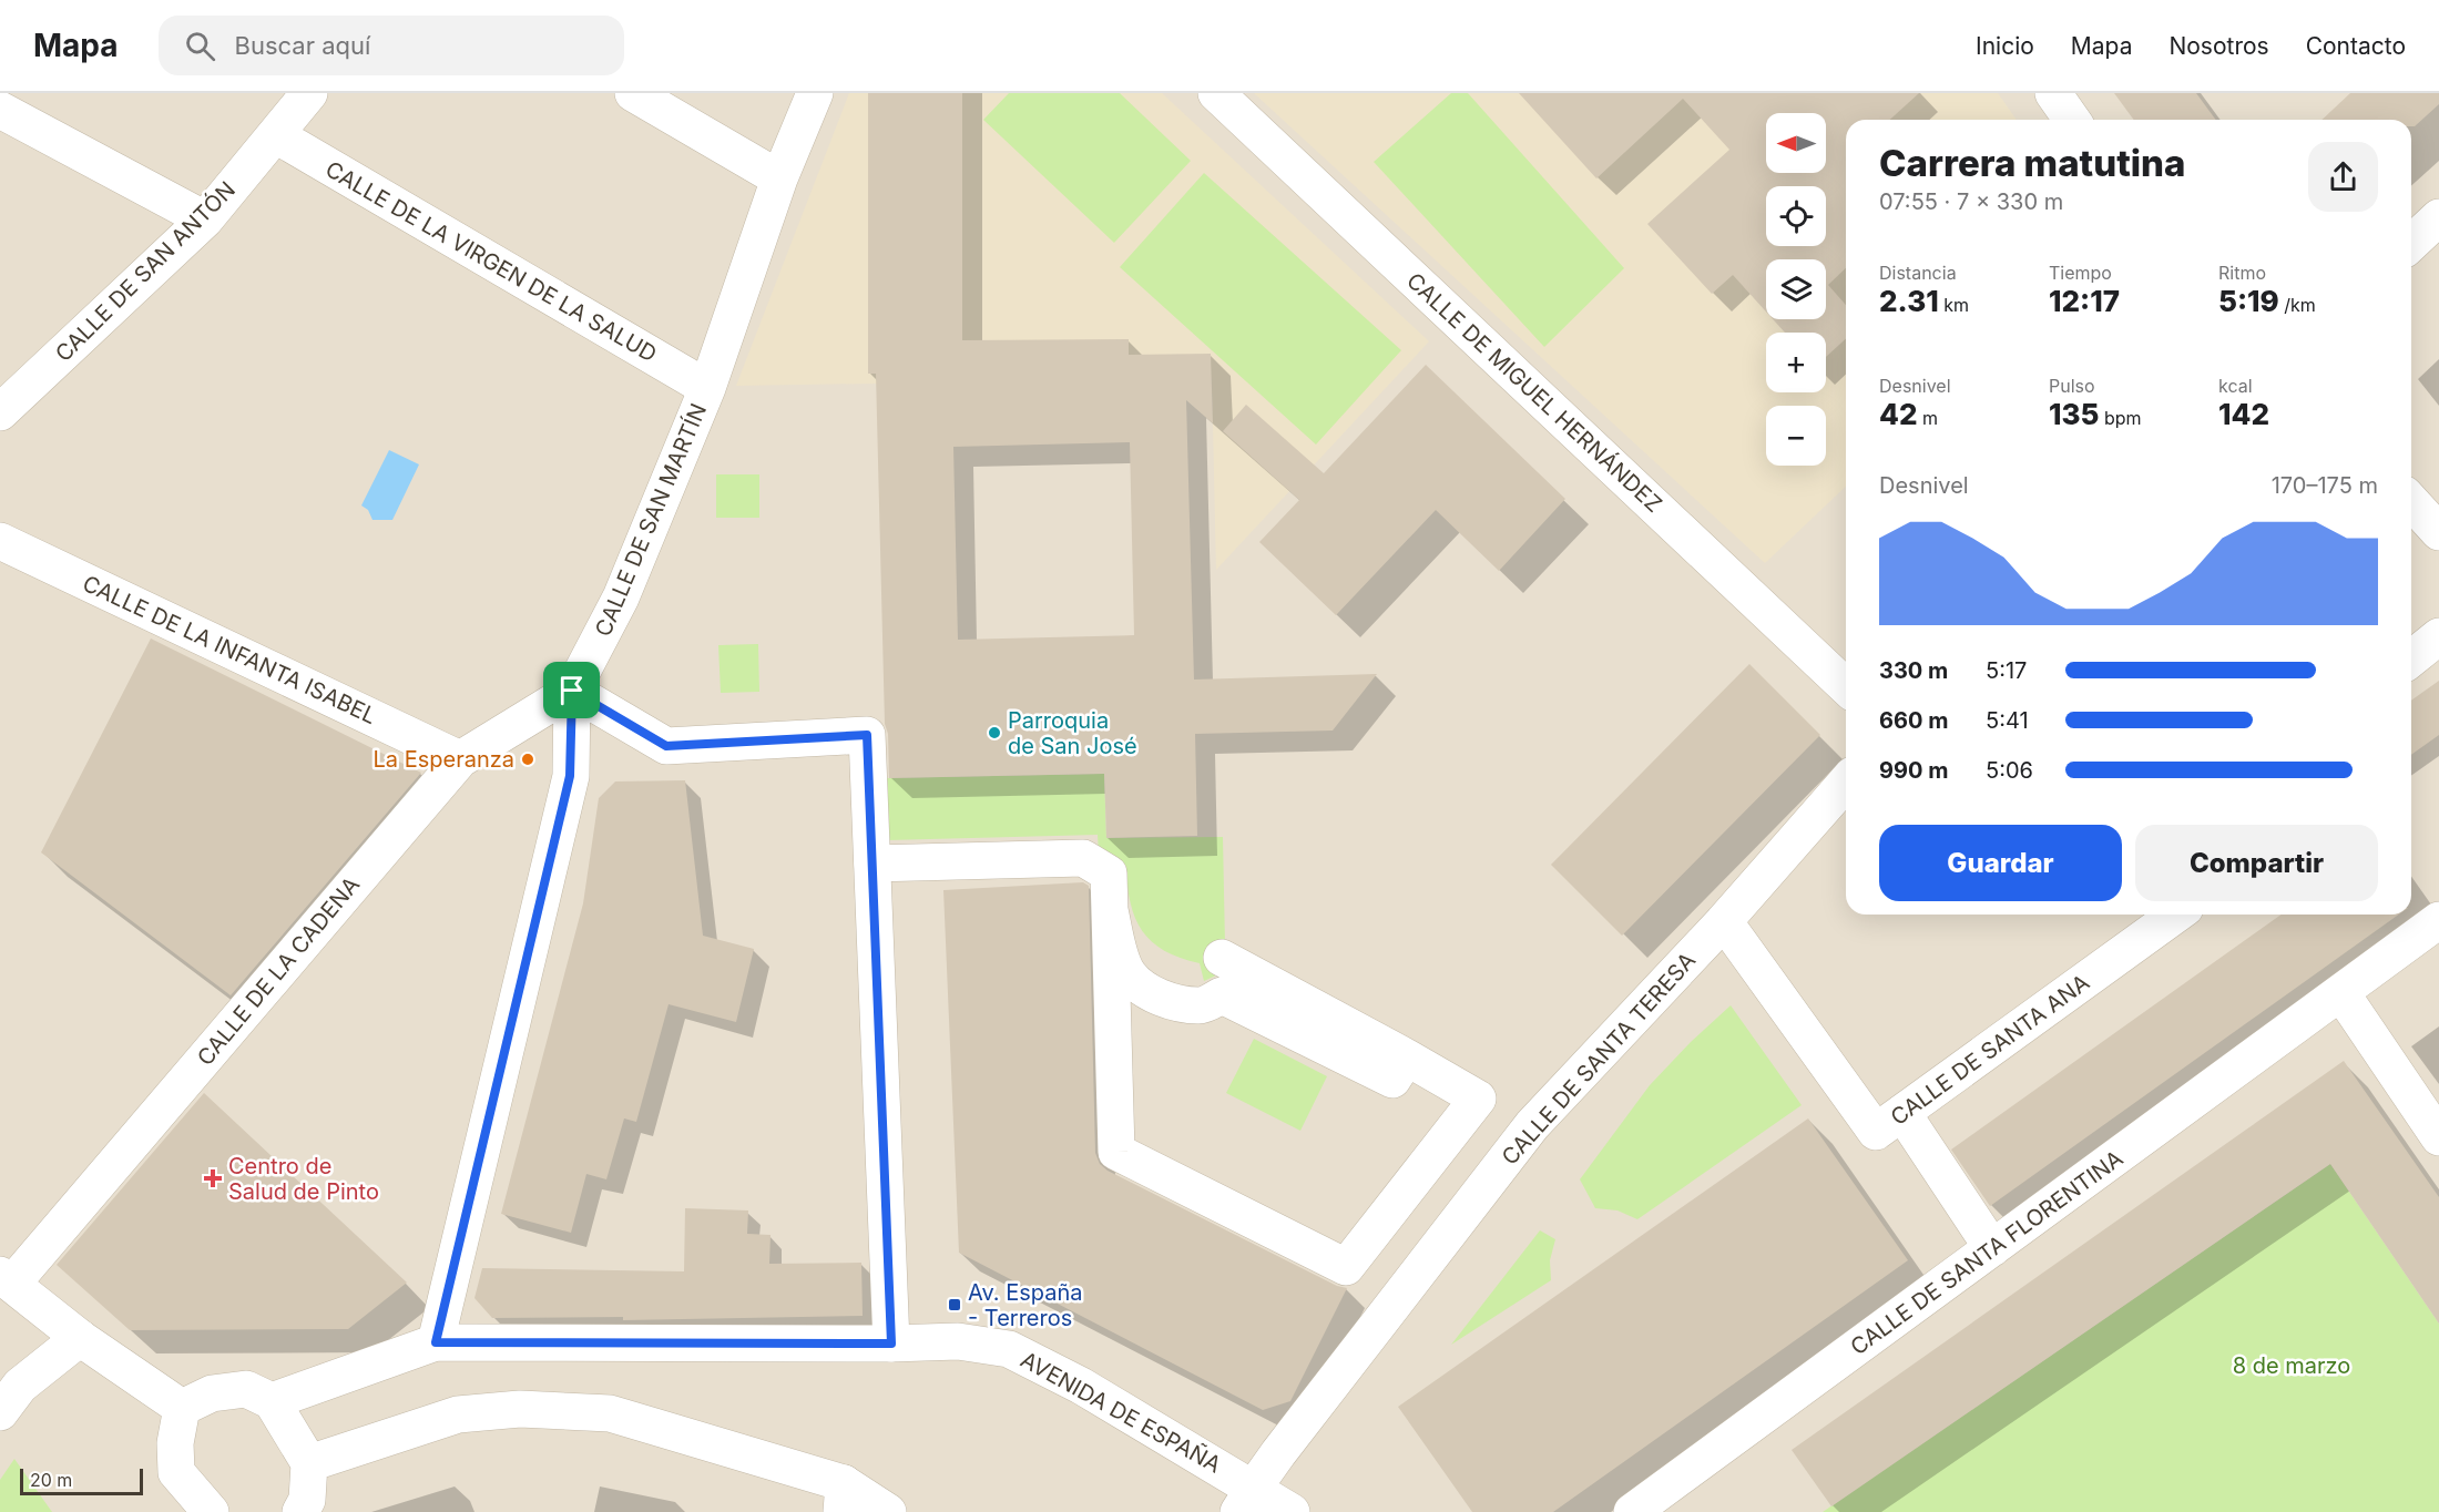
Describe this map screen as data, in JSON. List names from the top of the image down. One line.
{"streets":{"street":["CALLE DE LA VIRGEN DE LA SALUD","CALLE DE SAN ANTÓN","CALLE DE MIGUEL HERNÁNDEZ","CALLE DE SAN MARTÍN","CALLE DE LA INFANTA ISABEL","CALLE DE LA CADENA","CALLE DE SANTA ANA","CALLE DE SANTA TERESA","CALLE DE SANTA FLORENTINA","AVENIDA DE ESPAÑA"]},"crossings":[["CALLE DE LA VIRGEN DE LA SALUD","CALLE DE SAN ANTÓN"],["CALLE DE LA VIRGEN DE LA SALUD","CALLE DE SAN MARTÍN"],["CALLE DE SAN MARTÍN","CALLE DE LA CADENA"],["CALLE DE SAN MARTÍN","AVENIDA DE ESPAÑA"],["CALLE DE LA INFANTA ISABEL","CALLE DE LA CADENA"],["CALLE DE SANTA ANA","CALLE DE SANTA TERESA"],["CALLE DE SANTA TERESA","AVENIDA DE ESPAÑA"]],"parks":["8 de marzo"],"places":{"other":["Parroquia de San José","La Esperanza"],"health":["Centro de Salud de Pinto"],"transit":["Av. España - Terreros"]},"scale_bar":"20 m","north":"left","page":{"header":"Mapa","search":"Buscar aquí","nav":["Inicio","Mapa","Nosotros","Contacto"],"map_buttons":["+","−"],"heading":["Carrera matutina","07:55 · 7 × 330 m"],"stats":[["Distancia","2.31 km"],["Tiempo","12:17"],["Ritmo","5:19 /km"],["Desnivel","42 m"],["Pulso","135 bpm"],["kcal","142"]],"chart":["Desnivel","170–175 m"],"list":[{"name":"330 m","note":"5:17"},{"name":"660 m","note":"5:41"},{"name":"990 m","note":"5:06"}],"buttons":["Guardar","Compartir"],"scale":"20 m"}}
